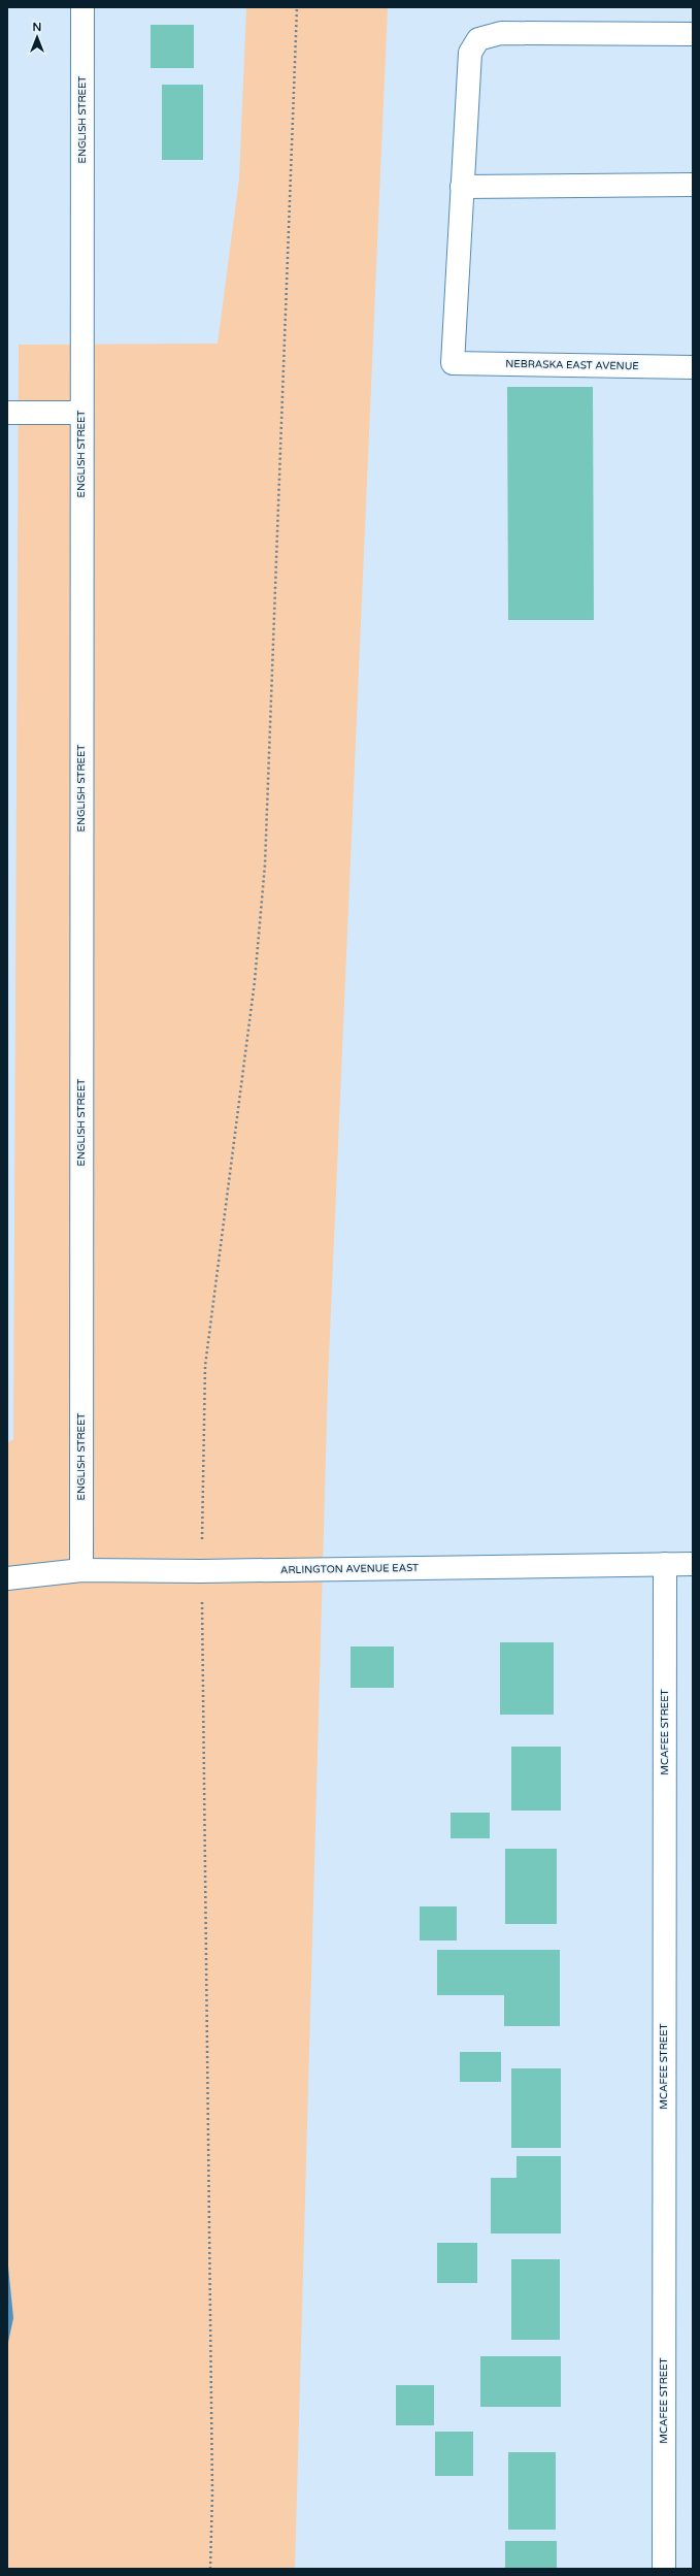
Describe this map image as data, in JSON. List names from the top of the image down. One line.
{"streets":{"street":["ENGLISH STREET","NEBRASKA EAST AVENUE","ARLINGTON AVENUE EAST","MCAFEE STREET"]},"crossings":[["ENGLISH STREET","ARLINGTON AVENUE EAST"],["ARLINGTON AVENUE EAST","MCAFEE STREET"]],"north":"top"}
